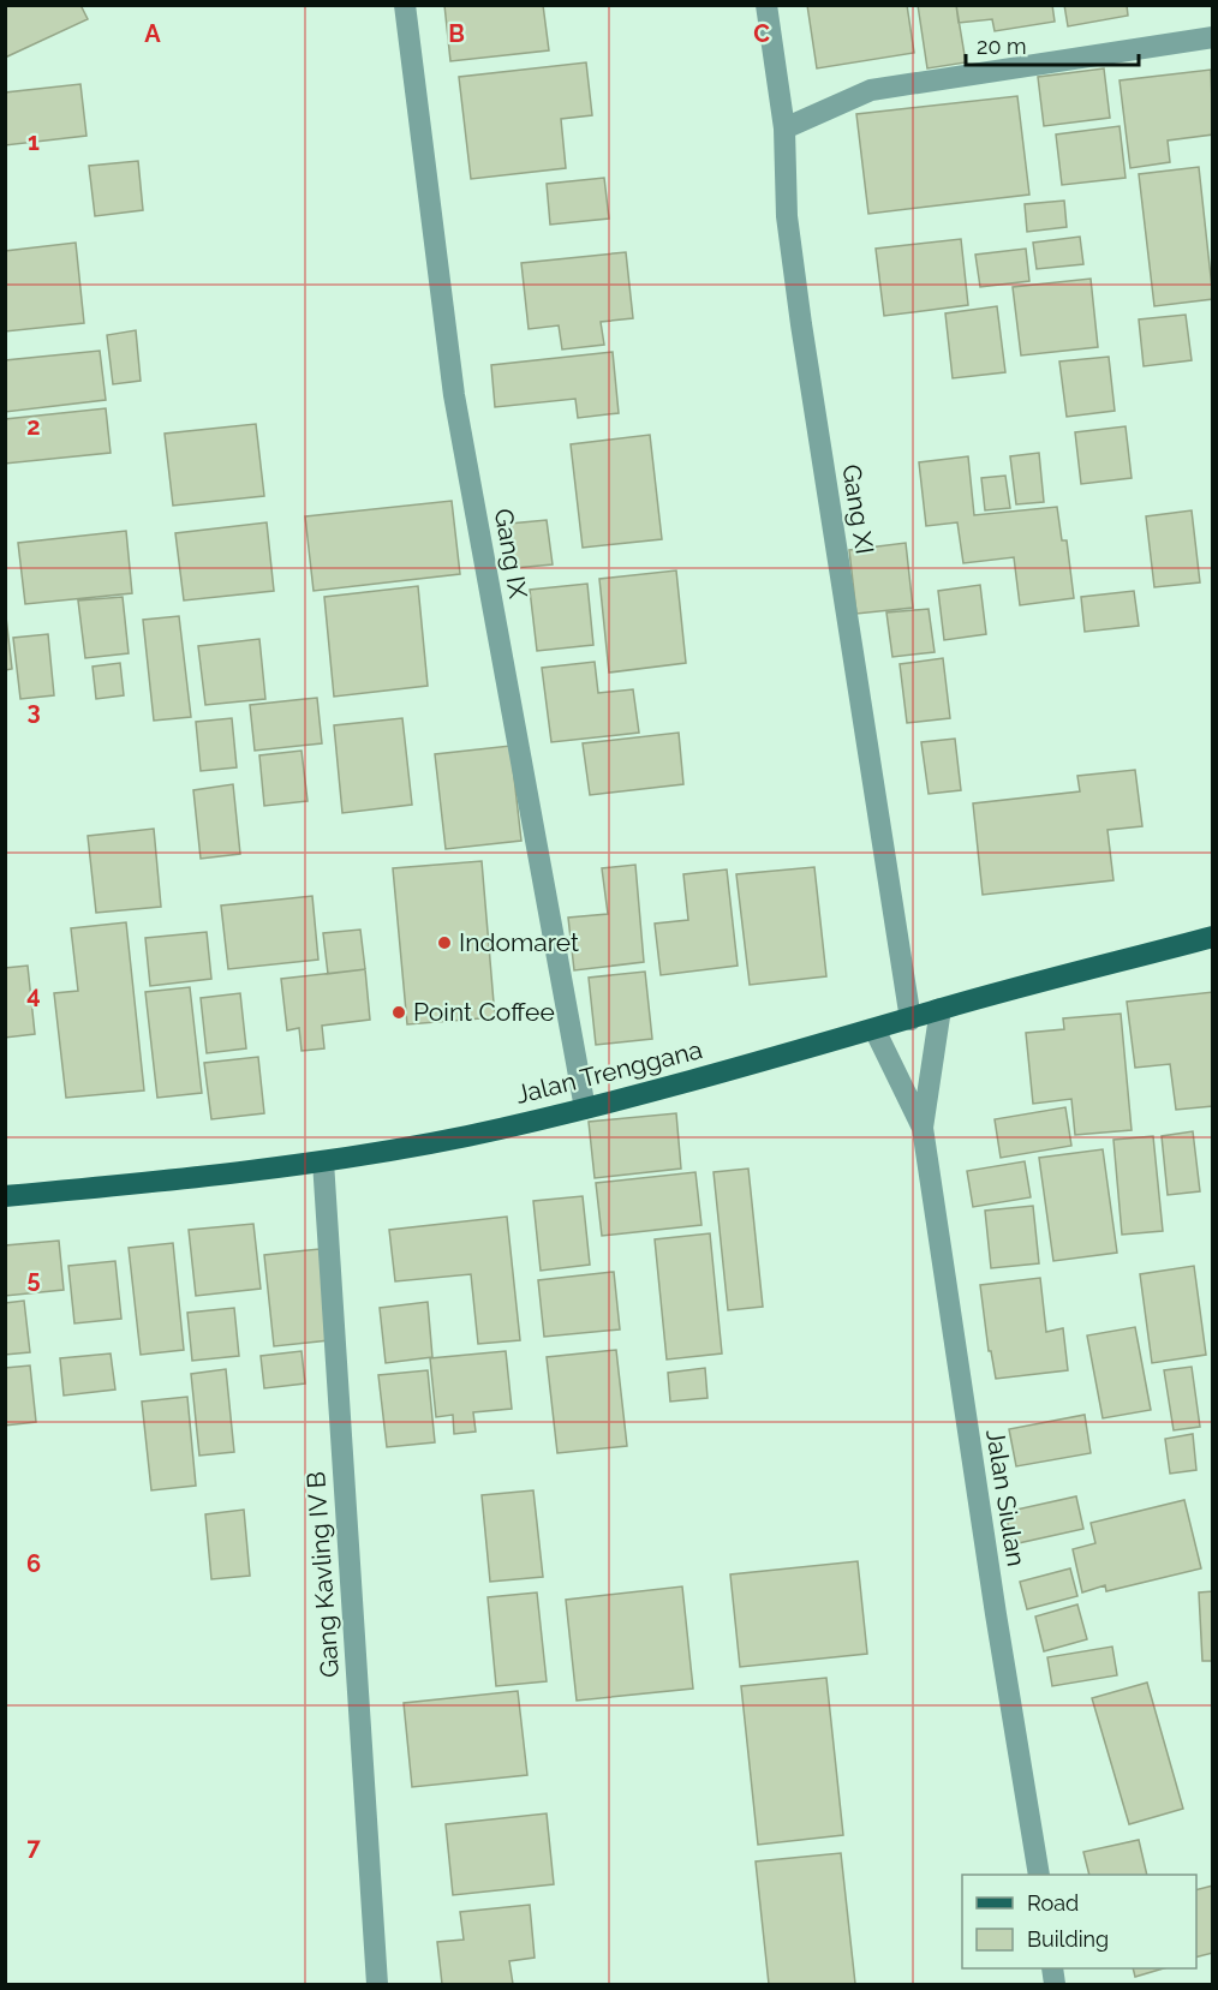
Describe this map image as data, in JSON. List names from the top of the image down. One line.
{"streets":{"main road":["Jalan Trenggana"],"street":["Gang XI","Gang IX","Jalan Siulan","Gang Kavling IV B"]},"crossings":[["Gang XI","Jalan Trenggana"],["Gang IX","Jalan Trenggana"],["Jalan Trenggana","Jalan Siulan"],["Jalan Trenggana","Gang Kavling IV B"]],"places":["Indomaret","Point Coffee"],"legend":["Road","Building"],"scale_bar":"20 m","grid":{"columns":["A","B","C"],"rows":["1","2","3","4","5","6","7"]}}
